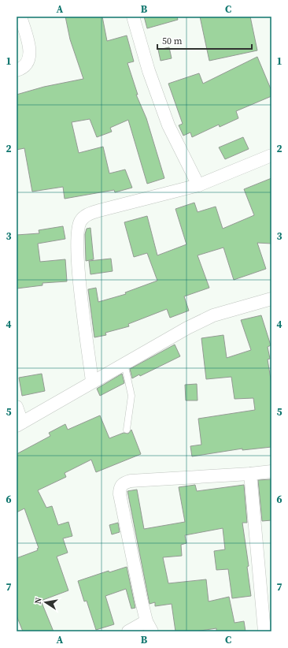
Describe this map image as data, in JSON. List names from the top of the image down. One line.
{"scale_bar":"50 m","north":"left","grid":{"columns":["A","B","C"],"rows":["1","2","3","4","5","6","7"]}}
